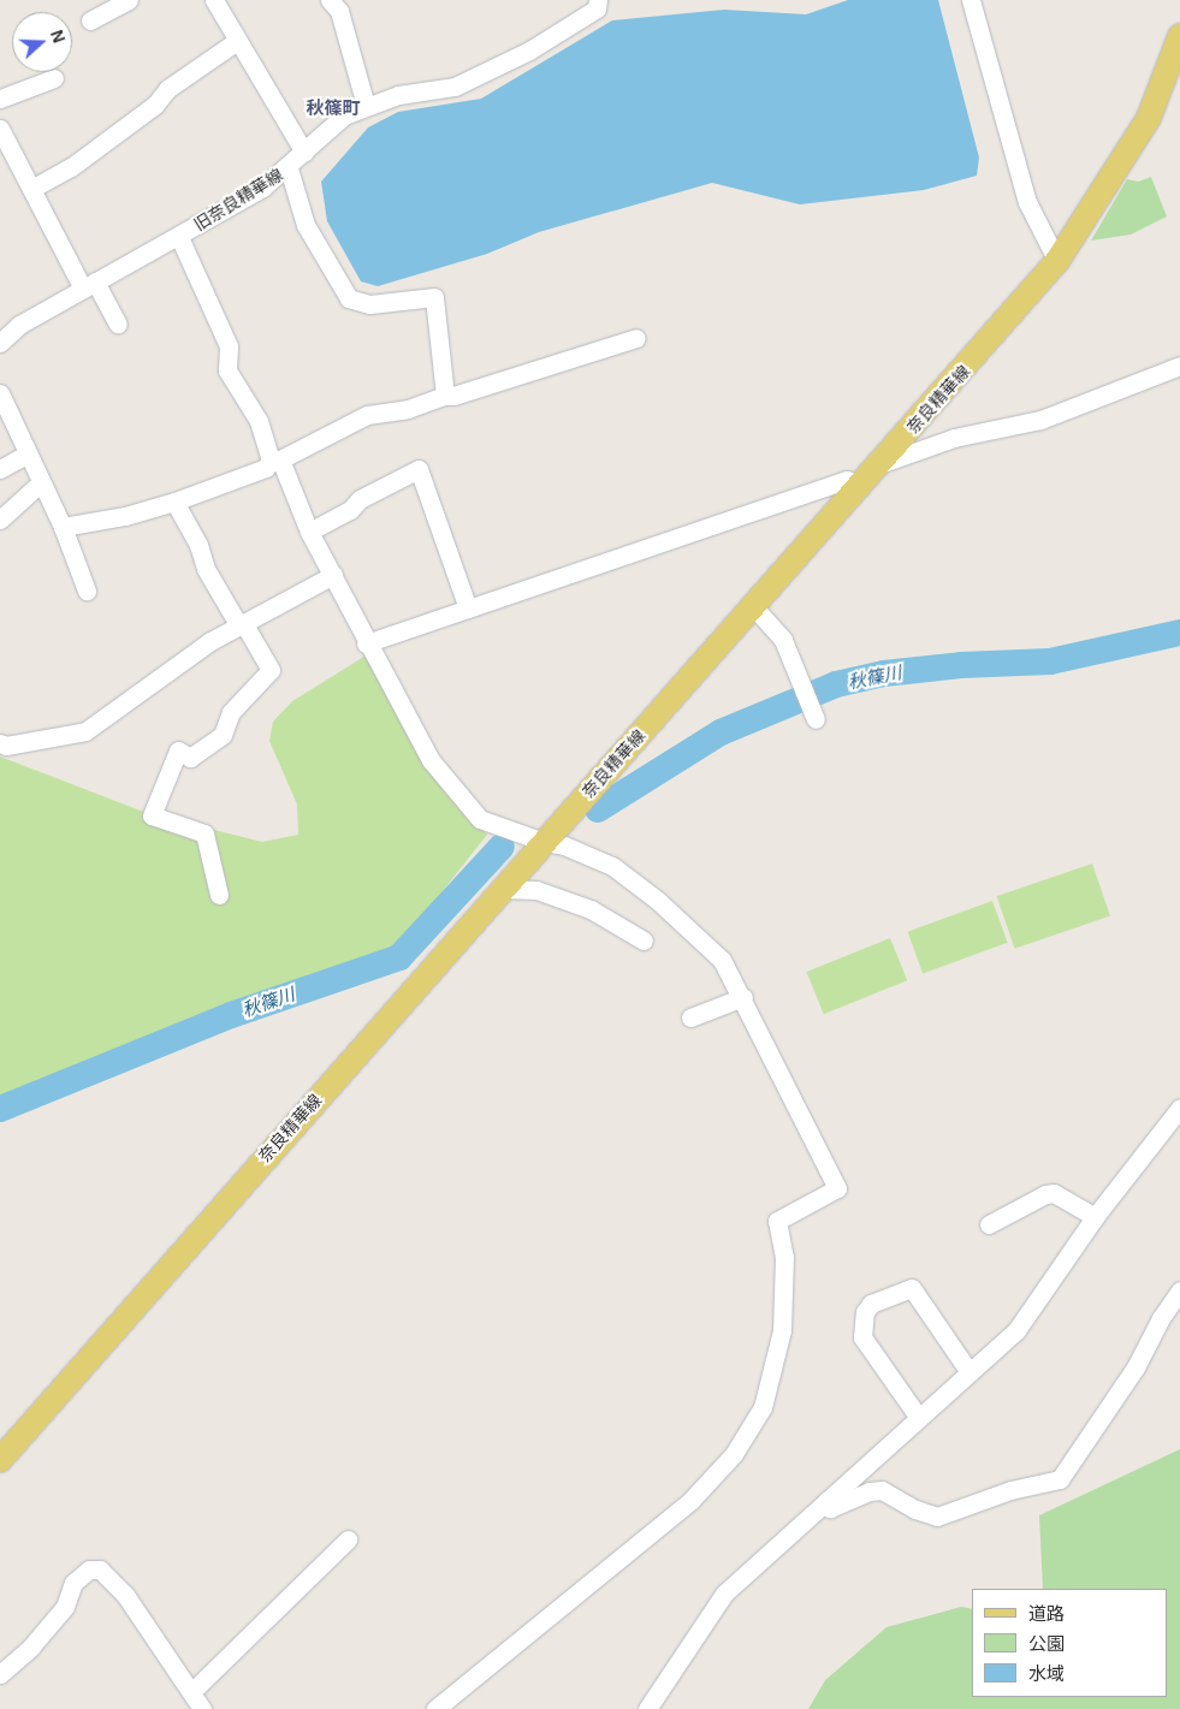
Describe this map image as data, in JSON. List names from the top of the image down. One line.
{"streets":{"main road":["奈良精華線"],"street":["旧奈良精華線"]},"districts":["秋篠町"],"water":["秋篠川"],"legend":["道路","公園","水域"],"north":"right"}
